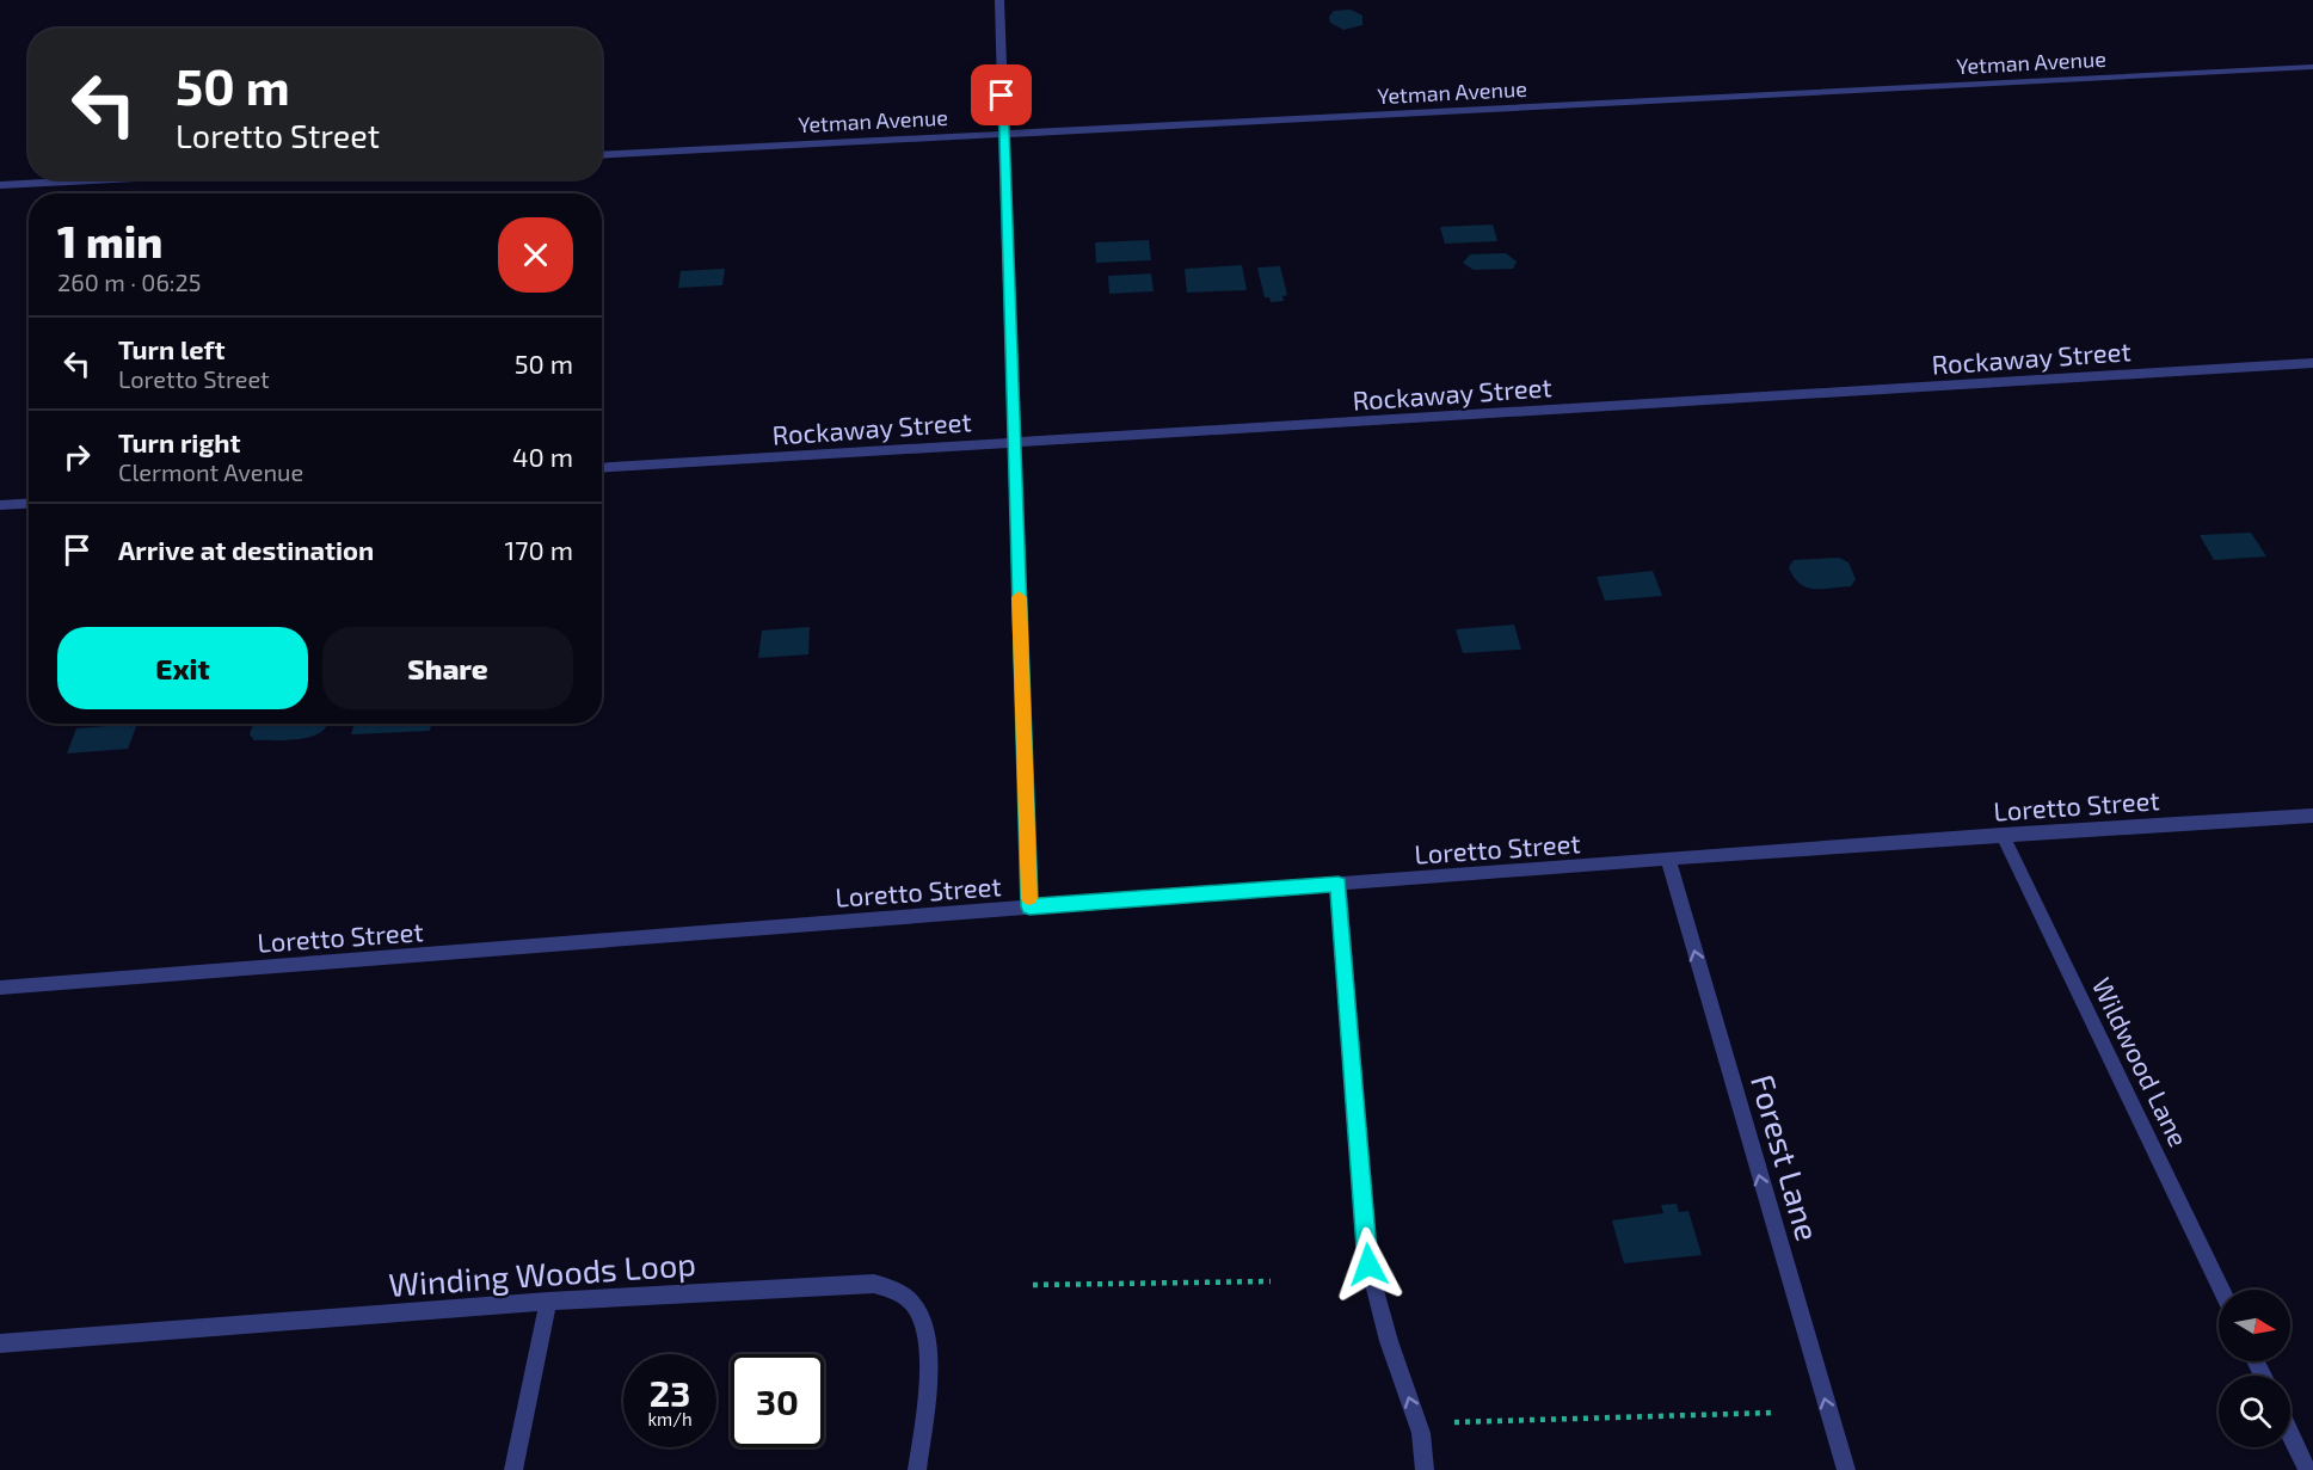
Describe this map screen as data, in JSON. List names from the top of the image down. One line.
{"streets":{"street":["Yetman Avenue","Rockaway Street","Loretto Street","Wildwood Lane","Forest Lane","Winding Woods Loop"]},"crossings":[["Loretto Street","Wildwood Lane"],["Loretto Street","Forest Lane"]],"one_way":["Forest Lane"],"north":"right","page":{"turn":["50 m","Loretto Street"],"heading":["1 min","260 m · 06:25"],"list":[{"name":"Turn left","note":"Loretto Street","value":"50 m"},{"name":"Turn right","note":"Clermont Avenue","value":"40 m"},{"name":"Arrive at destination","value":"170 m"}],"buttons":["Exit","Share"],"speed":"23 km/h","limit":"30"}}
